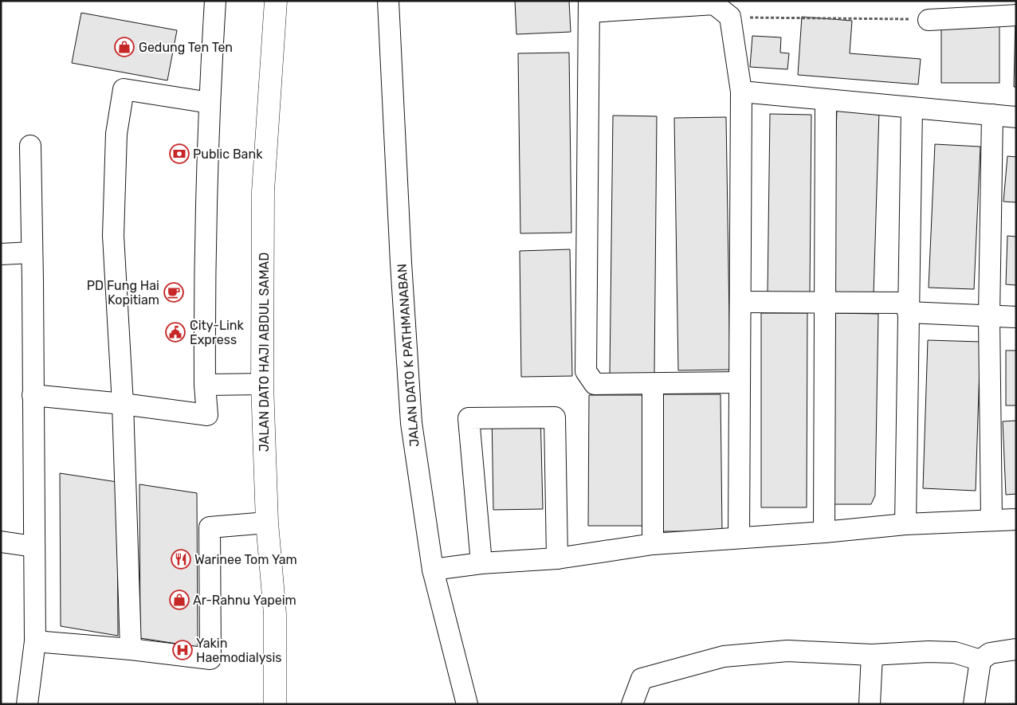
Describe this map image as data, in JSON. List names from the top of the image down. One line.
{"streets":{"main road":["JALAN DATO HAJI ABDUL SAMAD"],"street":["JALAN DATO K PATHMANABAN"]},"places":{"shop":["Gedung Ten Ten","Ar-Rahnu Yapeim"],"bank":["Public Bank"],"cafe":["PD Fung Hai Kopitiam"],"public building":["City-Link Express"],"restaurant":["Warinee Tom Yam"],"hospital":["Yakin Haemodialysis"]}}
